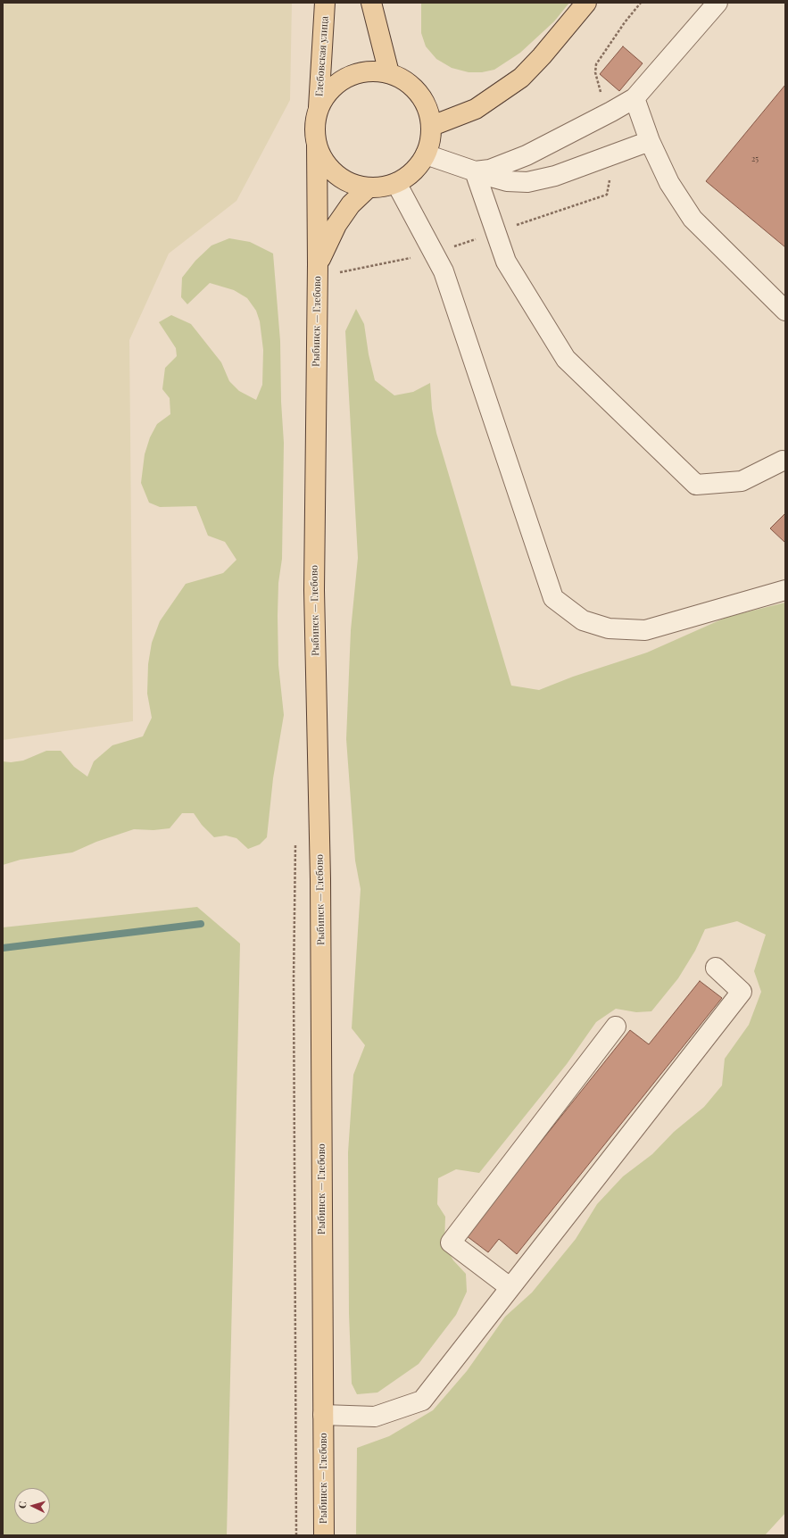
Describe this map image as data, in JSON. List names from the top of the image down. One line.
{"streets":{"main road":["Глебовская улица","Рыбинск — Глебово"]},"crossings":[["Глебовская улица","Рыбинск — Глебово"]],"house_numbers":["25"],"north":"left"}
